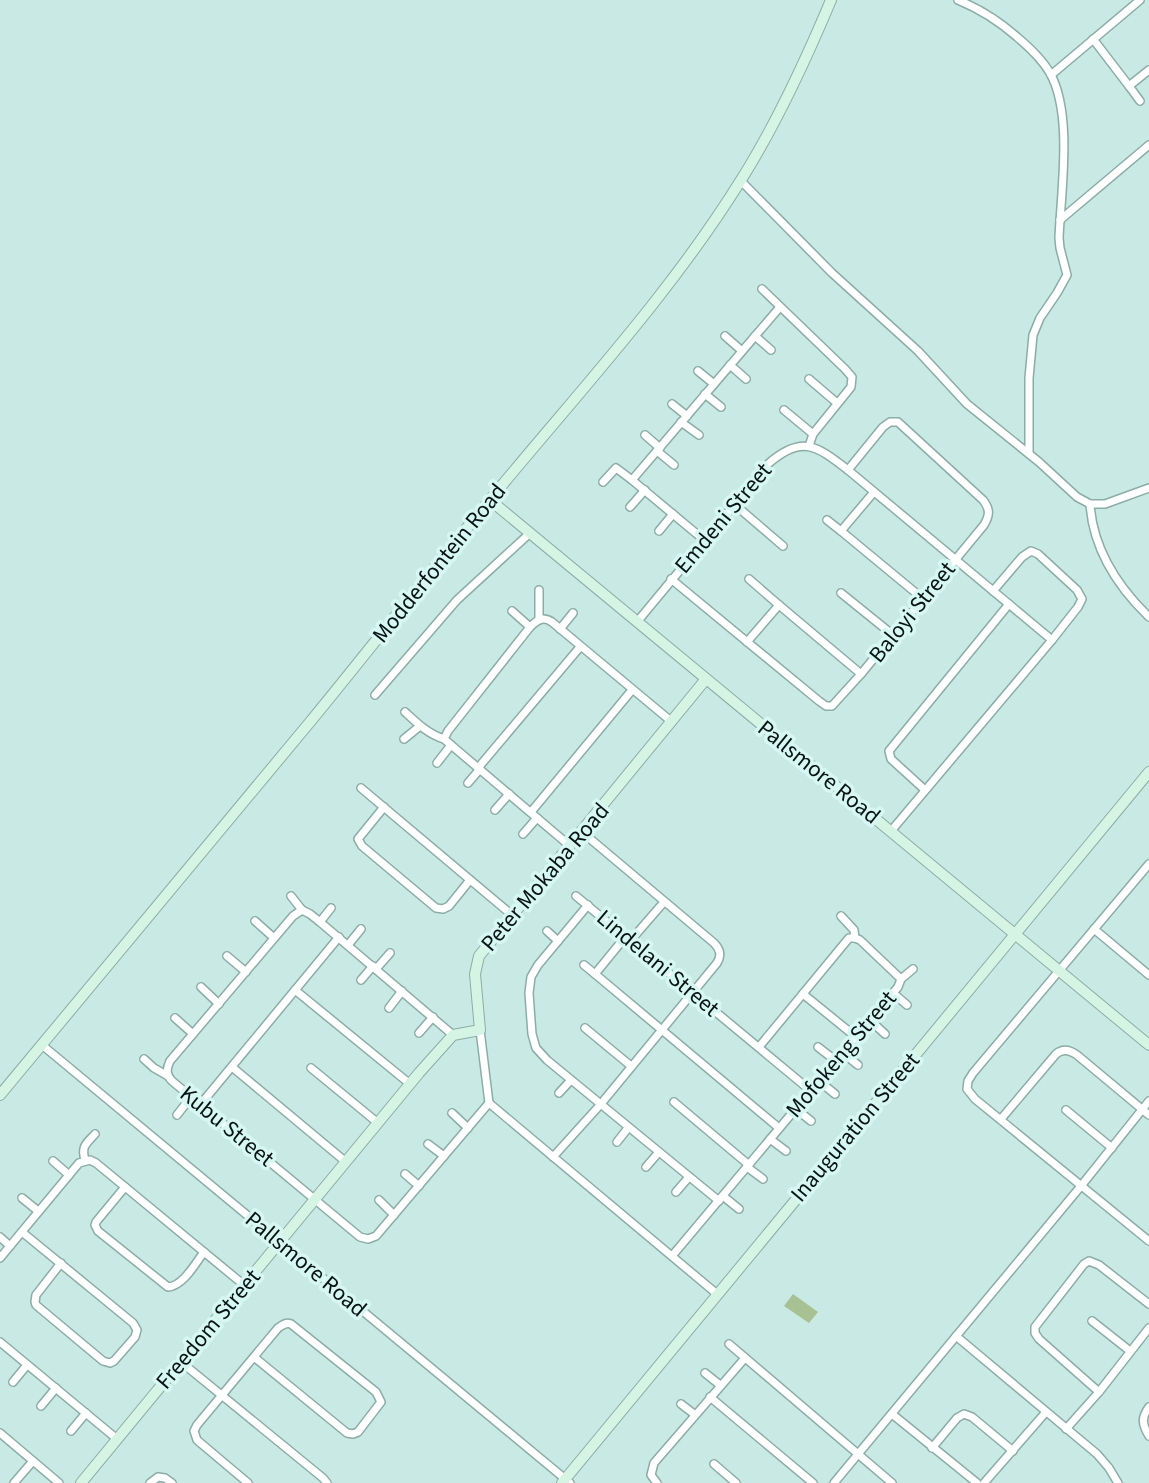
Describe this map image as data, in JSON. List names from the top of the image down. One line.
{"streets":{"street":["Emdeni Street","Modderfontein Road","Baloyi Street","Pallsmore Road","Peter Mokaba Road","Lindelani Street","Mofokeng Street","Kubu Street","Inauguration Street","Freedom Street"]},"crossings":[["Emdeni Street","Baloyi Street"],["Emdeni Street","Pallsmore Road"],["Modderfontein Road","Pallsmore Road"],["Pallsmore Road","Peter Mokaba Road"],["Pallsmore Road","Inauguration Street"],["Pallsmore Road","Freedom Street"],["Peter Mokaba Road","Kubu Street"],["Lindelani Street","Mofokeng Street"],["Kubu Street","Freedom Street"]]}
